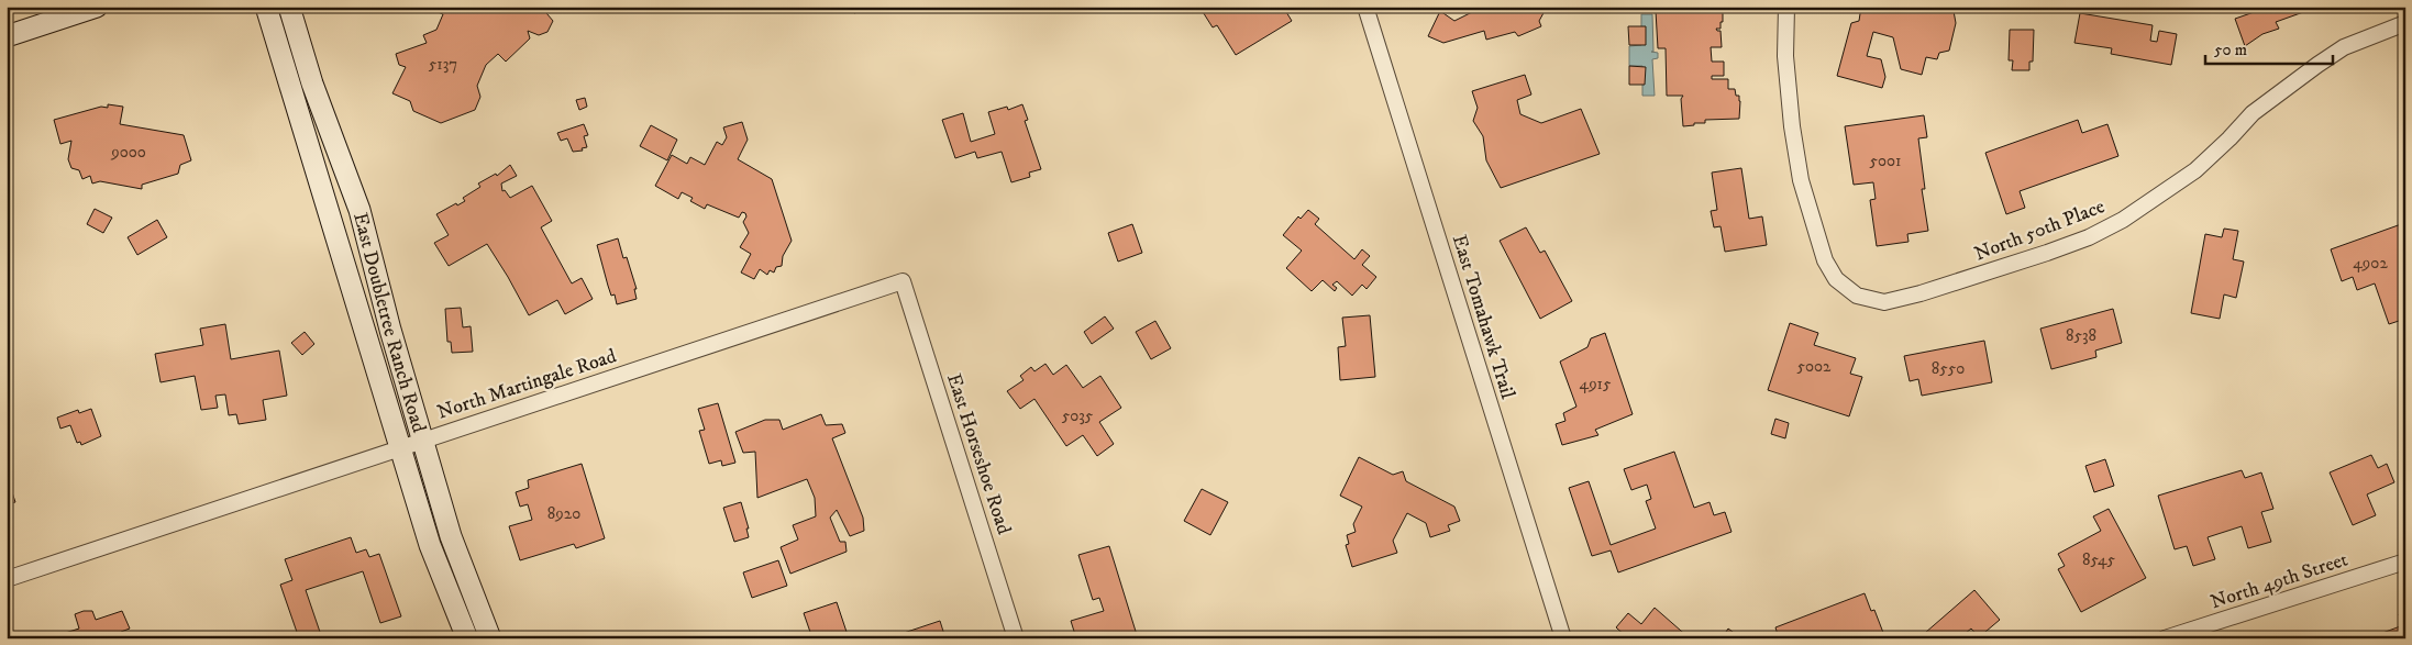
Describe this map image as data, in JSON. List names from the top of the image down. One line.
{"streets":{"main road":["East Doubletree Ranch Road"],"street":["North 50th Place","East Tomahawk Trail","North Martingale Road","East Horseshoe Road","North 49th Street"]},"crossings":[["East Doubletree Ranch Road","North Martingale Road"],["North Martingale Road","East Horseshoe Road"]],"house_numbers":["5137","9000","5001","4902","8538","5002","8550","4915","5035","8920","8545"],"scale_bar":"50 m"}
